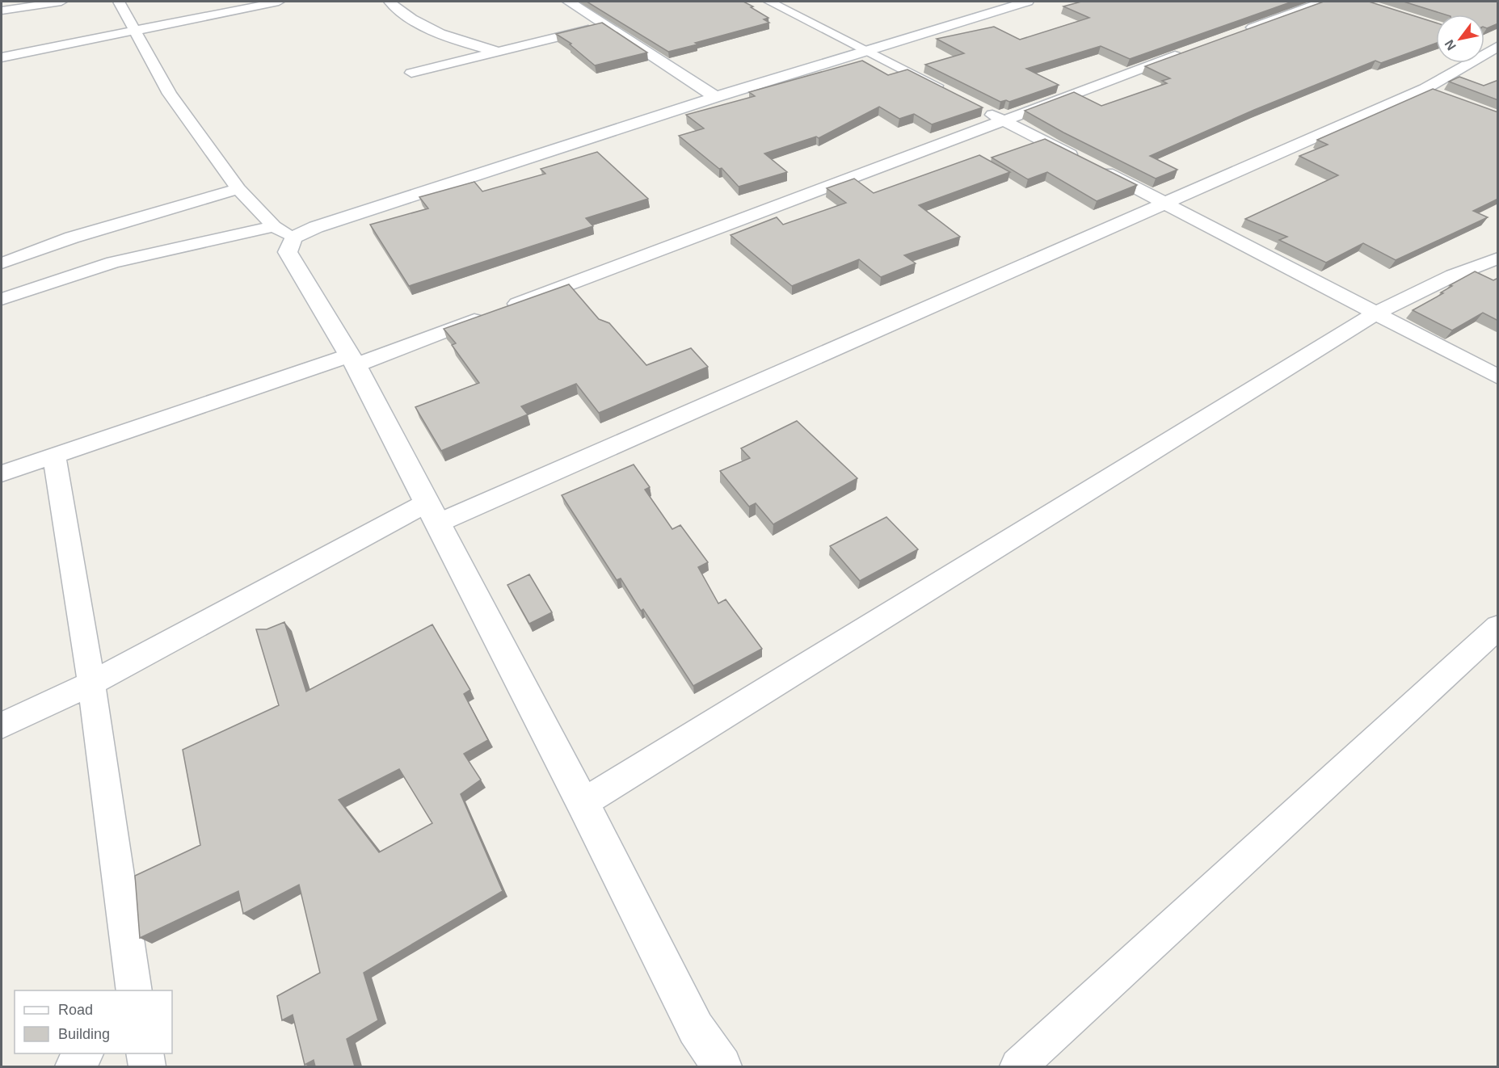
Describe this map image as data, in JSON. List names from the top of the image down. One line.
{"legend":["Road","Building"],"north":"bottom left"}
